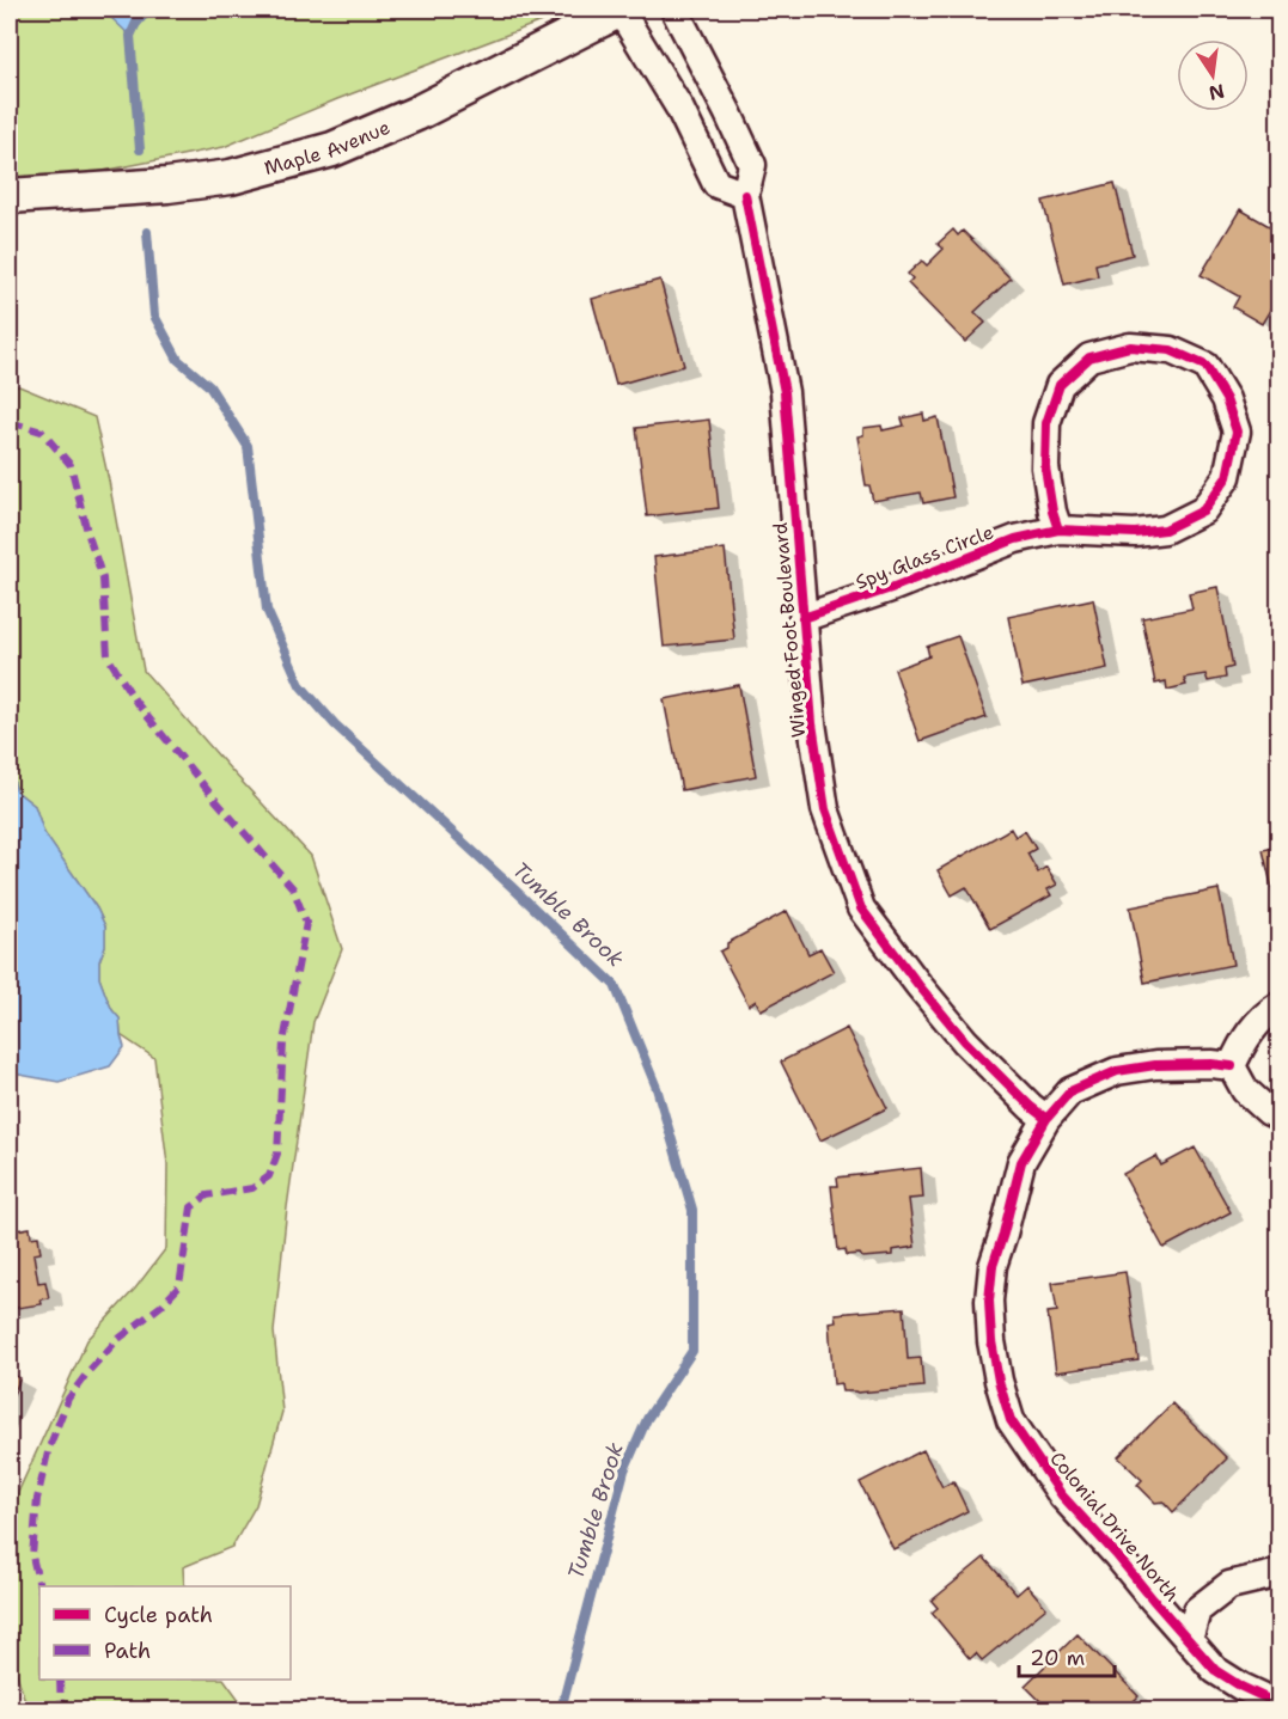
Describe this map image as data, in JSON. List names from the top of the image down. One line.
{"streets":{"street":["Maple Avenue","Spy Glass Circle","Winged Foot Boulevard","Colonial Drive North"]},"crossings":[["Spy Glass Circle","Winged Foot Boulevard"],["Winged Foot Boulevard","Colonial Drive North"]],"water":["Tumble Brook"],"legend":["Cycle path","Path"],"scale_bar":"20 m","north":"bottom"}
